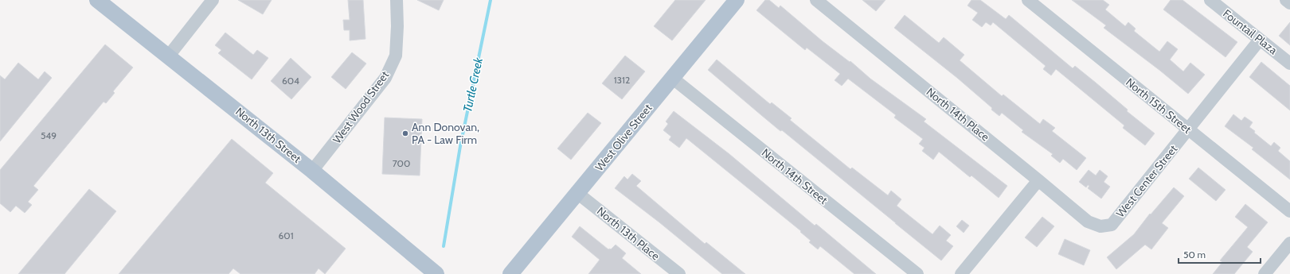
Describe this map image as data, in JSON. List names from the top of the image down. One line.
{"streets":{"main road":["North 13th Street","West Olive Street"],"street":["Fountail Plaza","North 15th Street","West Wood Street","North 14th Place","North 14th Street","West Center Street","North 13th Place"]},"crossings":[["Fountail Plaza","West Center Street"],["North 15th Street","West Center Street"],["West Wood Street","North 13th Street"],["North 14th Place","West Center Street"],["West Olive Street","North 14th Street"],["West Olive Street","North 13th Place"]],"water":["Turtle Creek"],"places":["Ann Donovan, PA - Law Firm"],"house_numbers":["1312","604","549","700","601"],"scale_bar":"50 m"}
